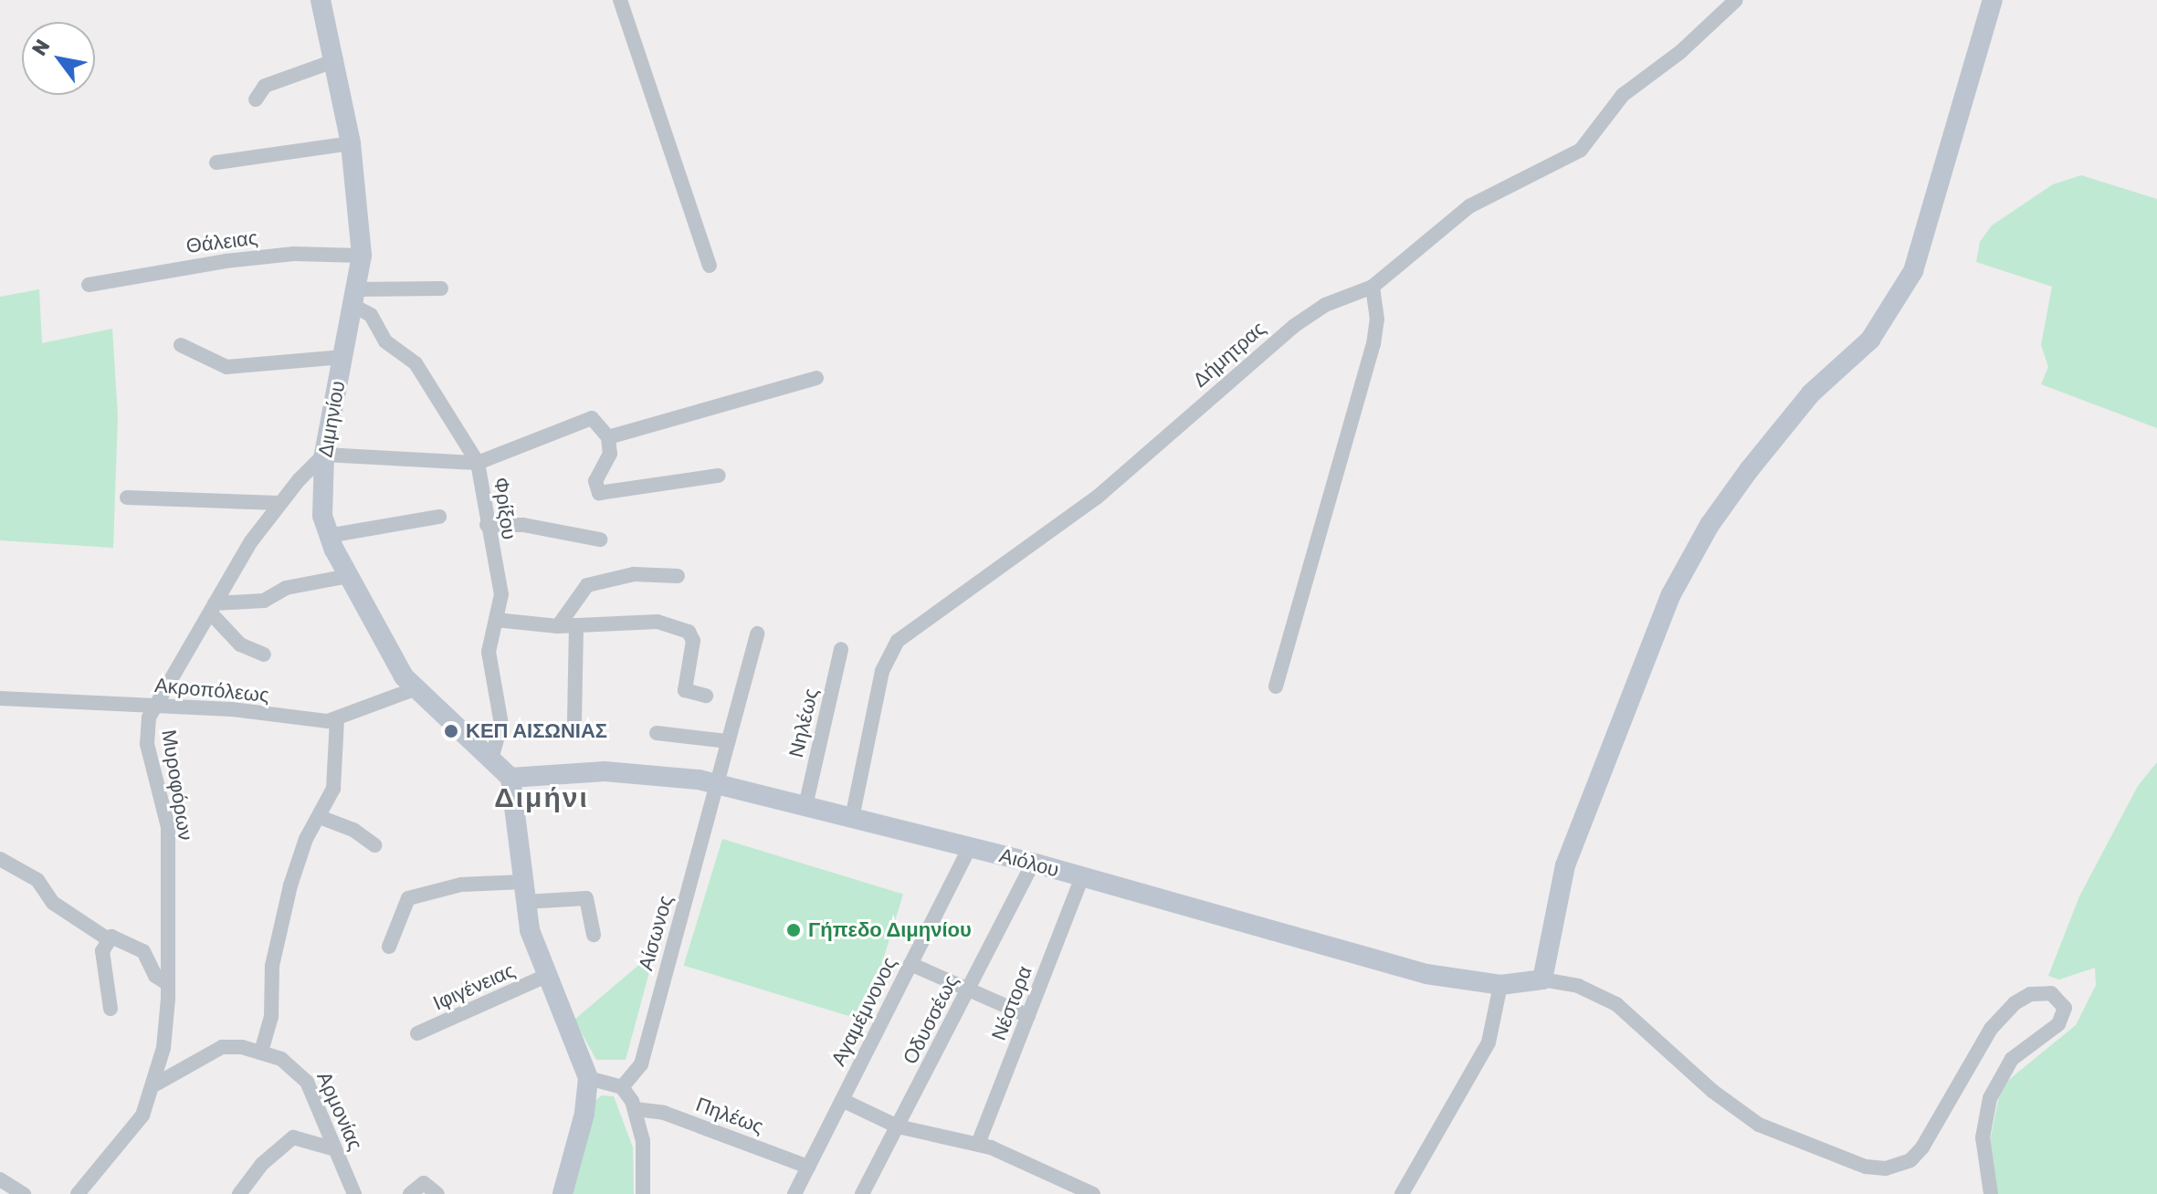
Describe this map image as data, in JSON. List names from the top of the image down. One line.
{"streets":{"street":["Θάλειας","Δήμητρας","Διμηνίου","Φρίξου","Ακροπόλεως","Νηλέως","Μυροφόρων","Αιόλου","Αίσωνος","Ιφιγένειας","Νέστορα","Αγαμέμνονος","Οδυσσέως","Αρμονίας","Πηλέως"]},"crossings":[["Θάλειας","Διμηνίου"],["Δήμητρας","Αιόλου"],["Διμηνίου","Φρίξου"],["Διμηνίου","Ακροπόλεως"],["Διμηνίου","Μυροφόρων"],["Διμηνίου","Αιόλου"],["Ακροπόλεως","Μυροφόρων"],["Νηλέως","Αιόλου"],["Μυροφόρων","Αρμονίας"],["Αιόλου","Αίσωνος"],["Αιόλου","Νέστορα"],["Αιόλου","Αγαμέμνονος"],["Αιόλου","Οδυσσέως"],["Αγαμέμνονος","Πηλέως"]],"districts":["Διμήνι"],"places":["ΚΕΠ ΑΙΣΩΝΙΑΣ","Γήπεδο Διμηνίου"],"north":"top left"}
